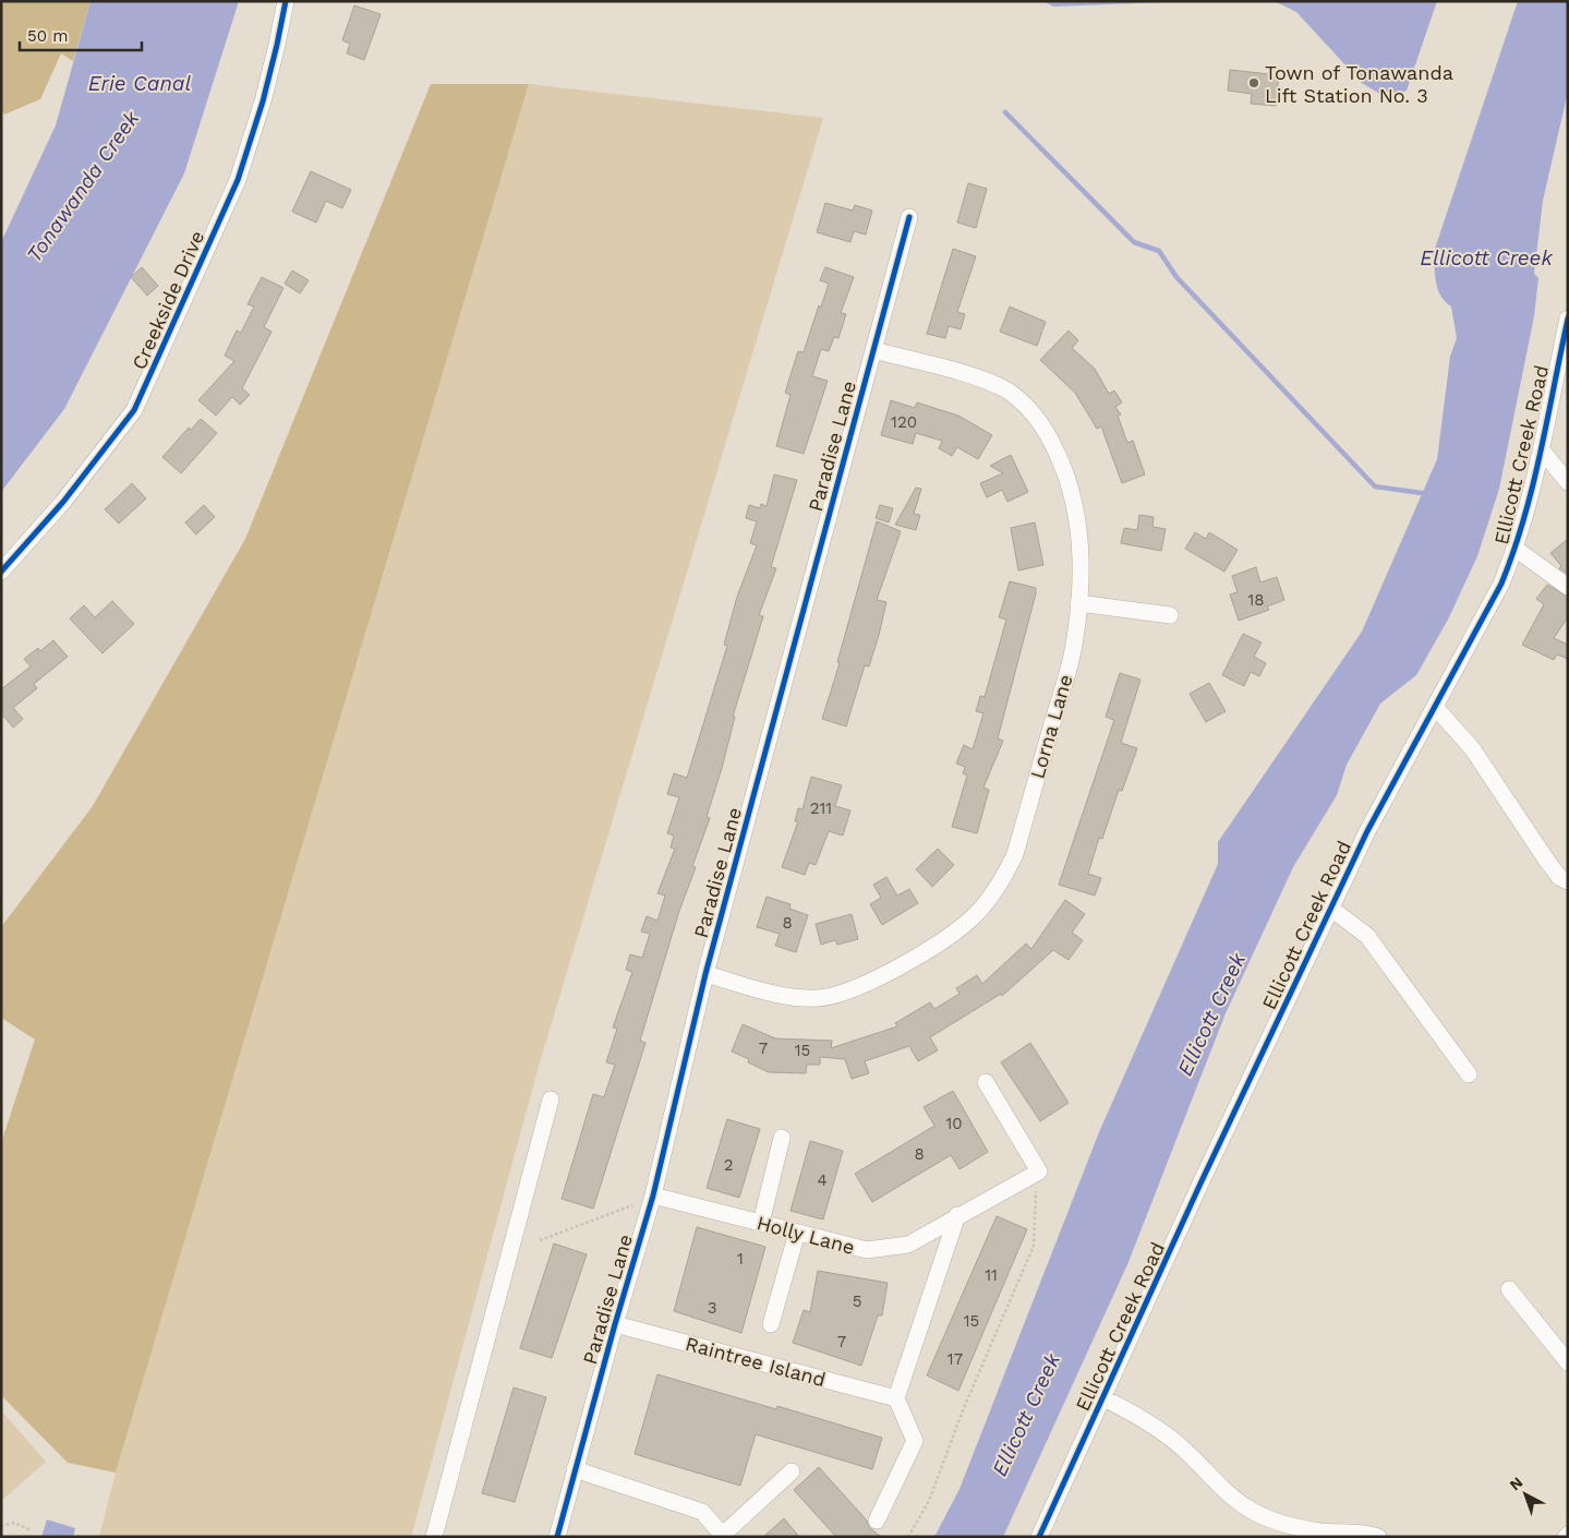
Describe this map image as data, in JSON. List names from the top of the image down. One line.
{"streets":{"street":["Creekside Drive","Paradise Lane","Ellicott Creek Road","Lorna Lane","Holly Lane","Raintree Island"]},"crossings":[["Paradise Lane","Lorna Lane"],["Paradise Lane","Holly Lane"],["Paradise Lane","Raintree Island"]],"water":["Erie Canal","Tonawanda Creek","Ellicott Creek"],"places":["Town of Tonawanda Lift Station No. 3"],"house_numbers":["120","18","211","8","7","15","10","8","2","4","1","11","5","3","15","7","17"],"scale_bar":"50 m","north":"top left"}
